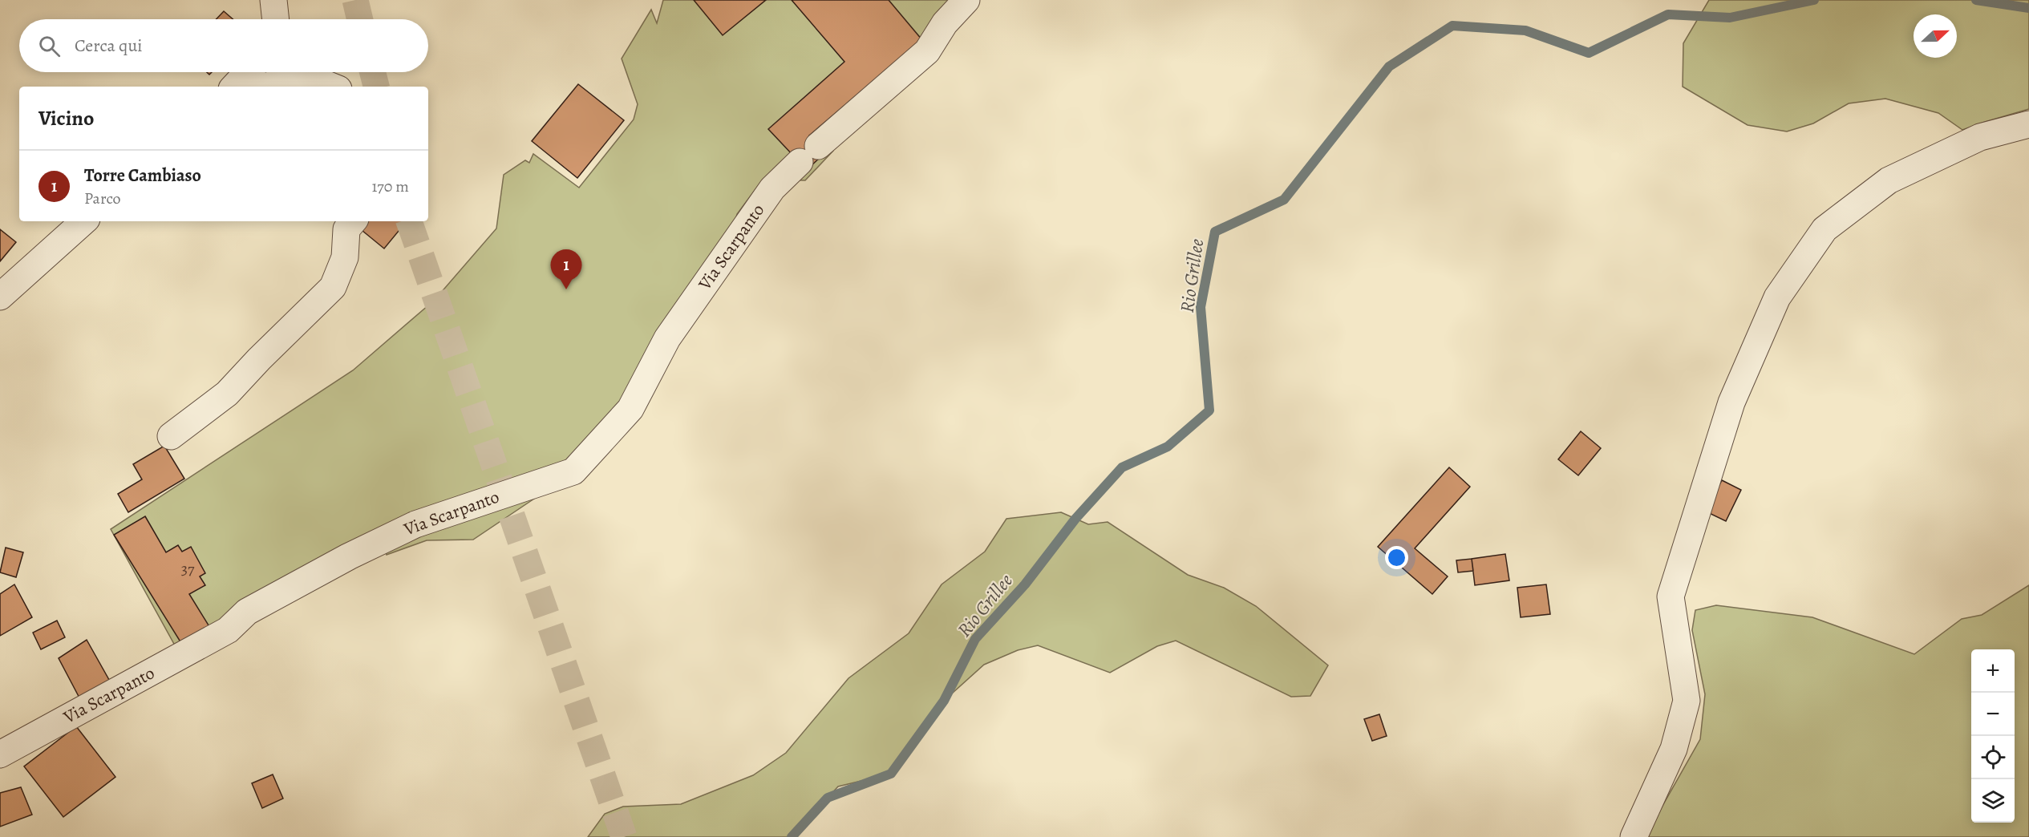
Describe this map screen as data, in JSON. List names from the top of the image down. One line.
{"streets":{"street":["Via Scarpanto"]},"water":["Rio Grillee"],"house_numbers":["37"],"north":"right","page":{"search":"Cerca qui","heading":"Vicino","list":[{"mark":"1","name":"Torre Cambiaso","note":"Parco","value":"170 m"}],"pins":"1","map_buttons":["+","−"]}}
